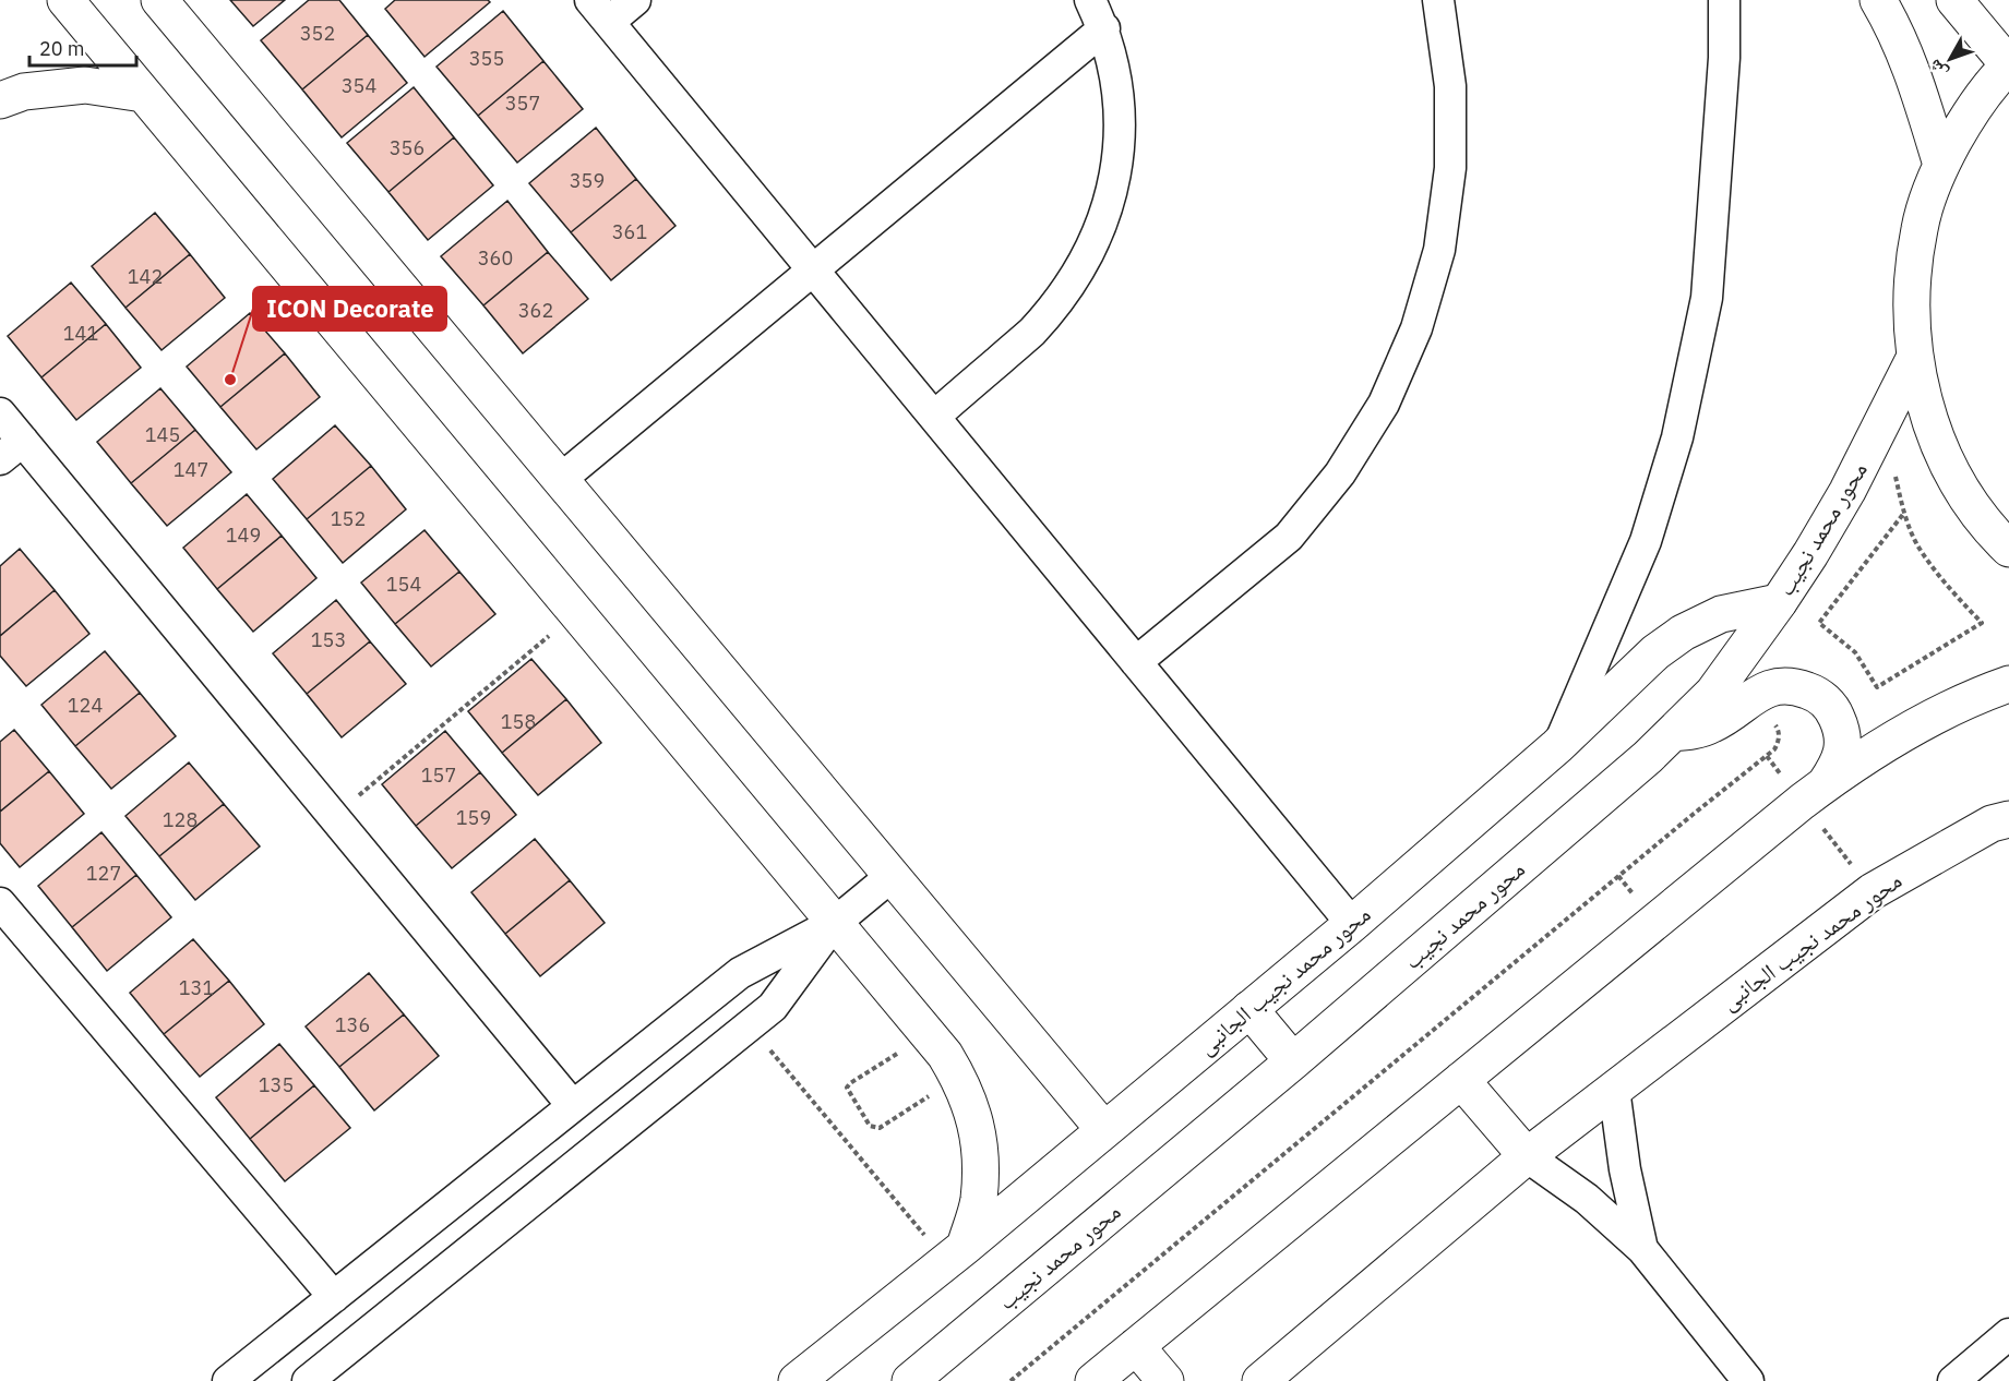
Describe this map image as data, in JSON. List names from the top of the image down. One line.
{"streets":{"street":["محور محمد نجيب","محور محمد نجيب الجانبى"]},"crossings":[["محور محمد نجيب","محور محمد نجيب الجانبى"]],"places":["ICON Decorate"],"house_numbers":["352","355","354","357","356","359","361","360","142","362","141","145","147","152","149","154","153","124","158","157","159","128","127","131","136","135"],"scale_bar":"20 m","north":"bottom left"}
